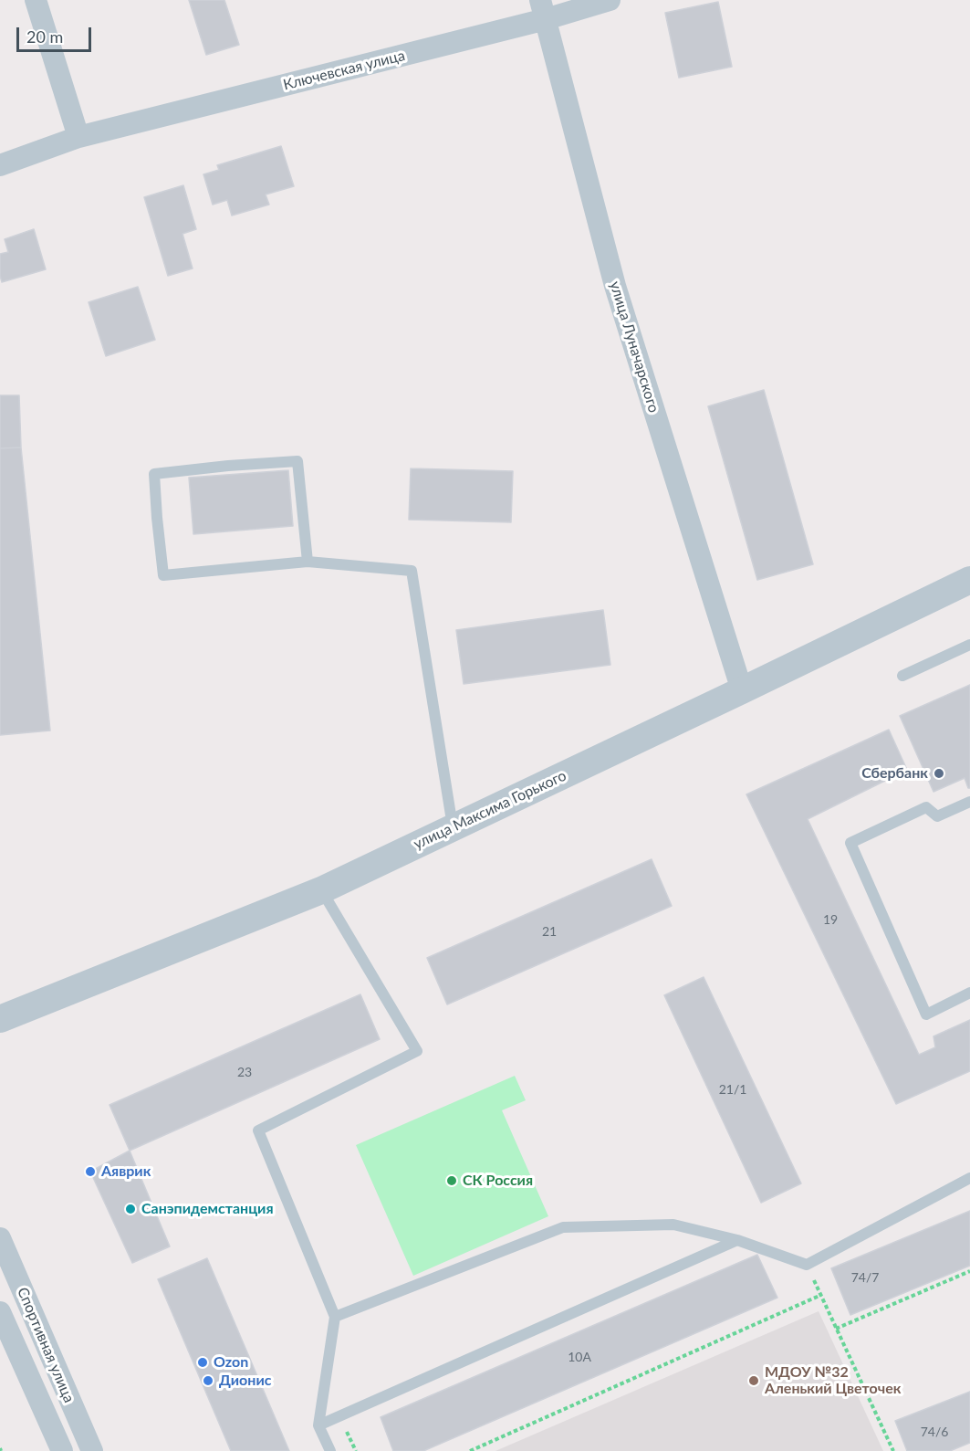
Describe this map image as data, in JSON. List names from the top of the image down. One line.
{"streets":{"street":["Ключевская улица","улица Луначарского","улица Максима Горького","Спортивная улица"]},"crossings":[["Ключевская улица","улица Луначарского"],["улица Луначарского","улица Максима Горького"]],"places":["Сбербанк","Аяврик","СК Россия","Санэпидемстанция","Ozon","Дионис","МДОУ №32 Аленький Цветочек"],"house_numbers":["19","21","23","21/1","74/7","10А","74/6"],"scale_bar":"20 m"}
